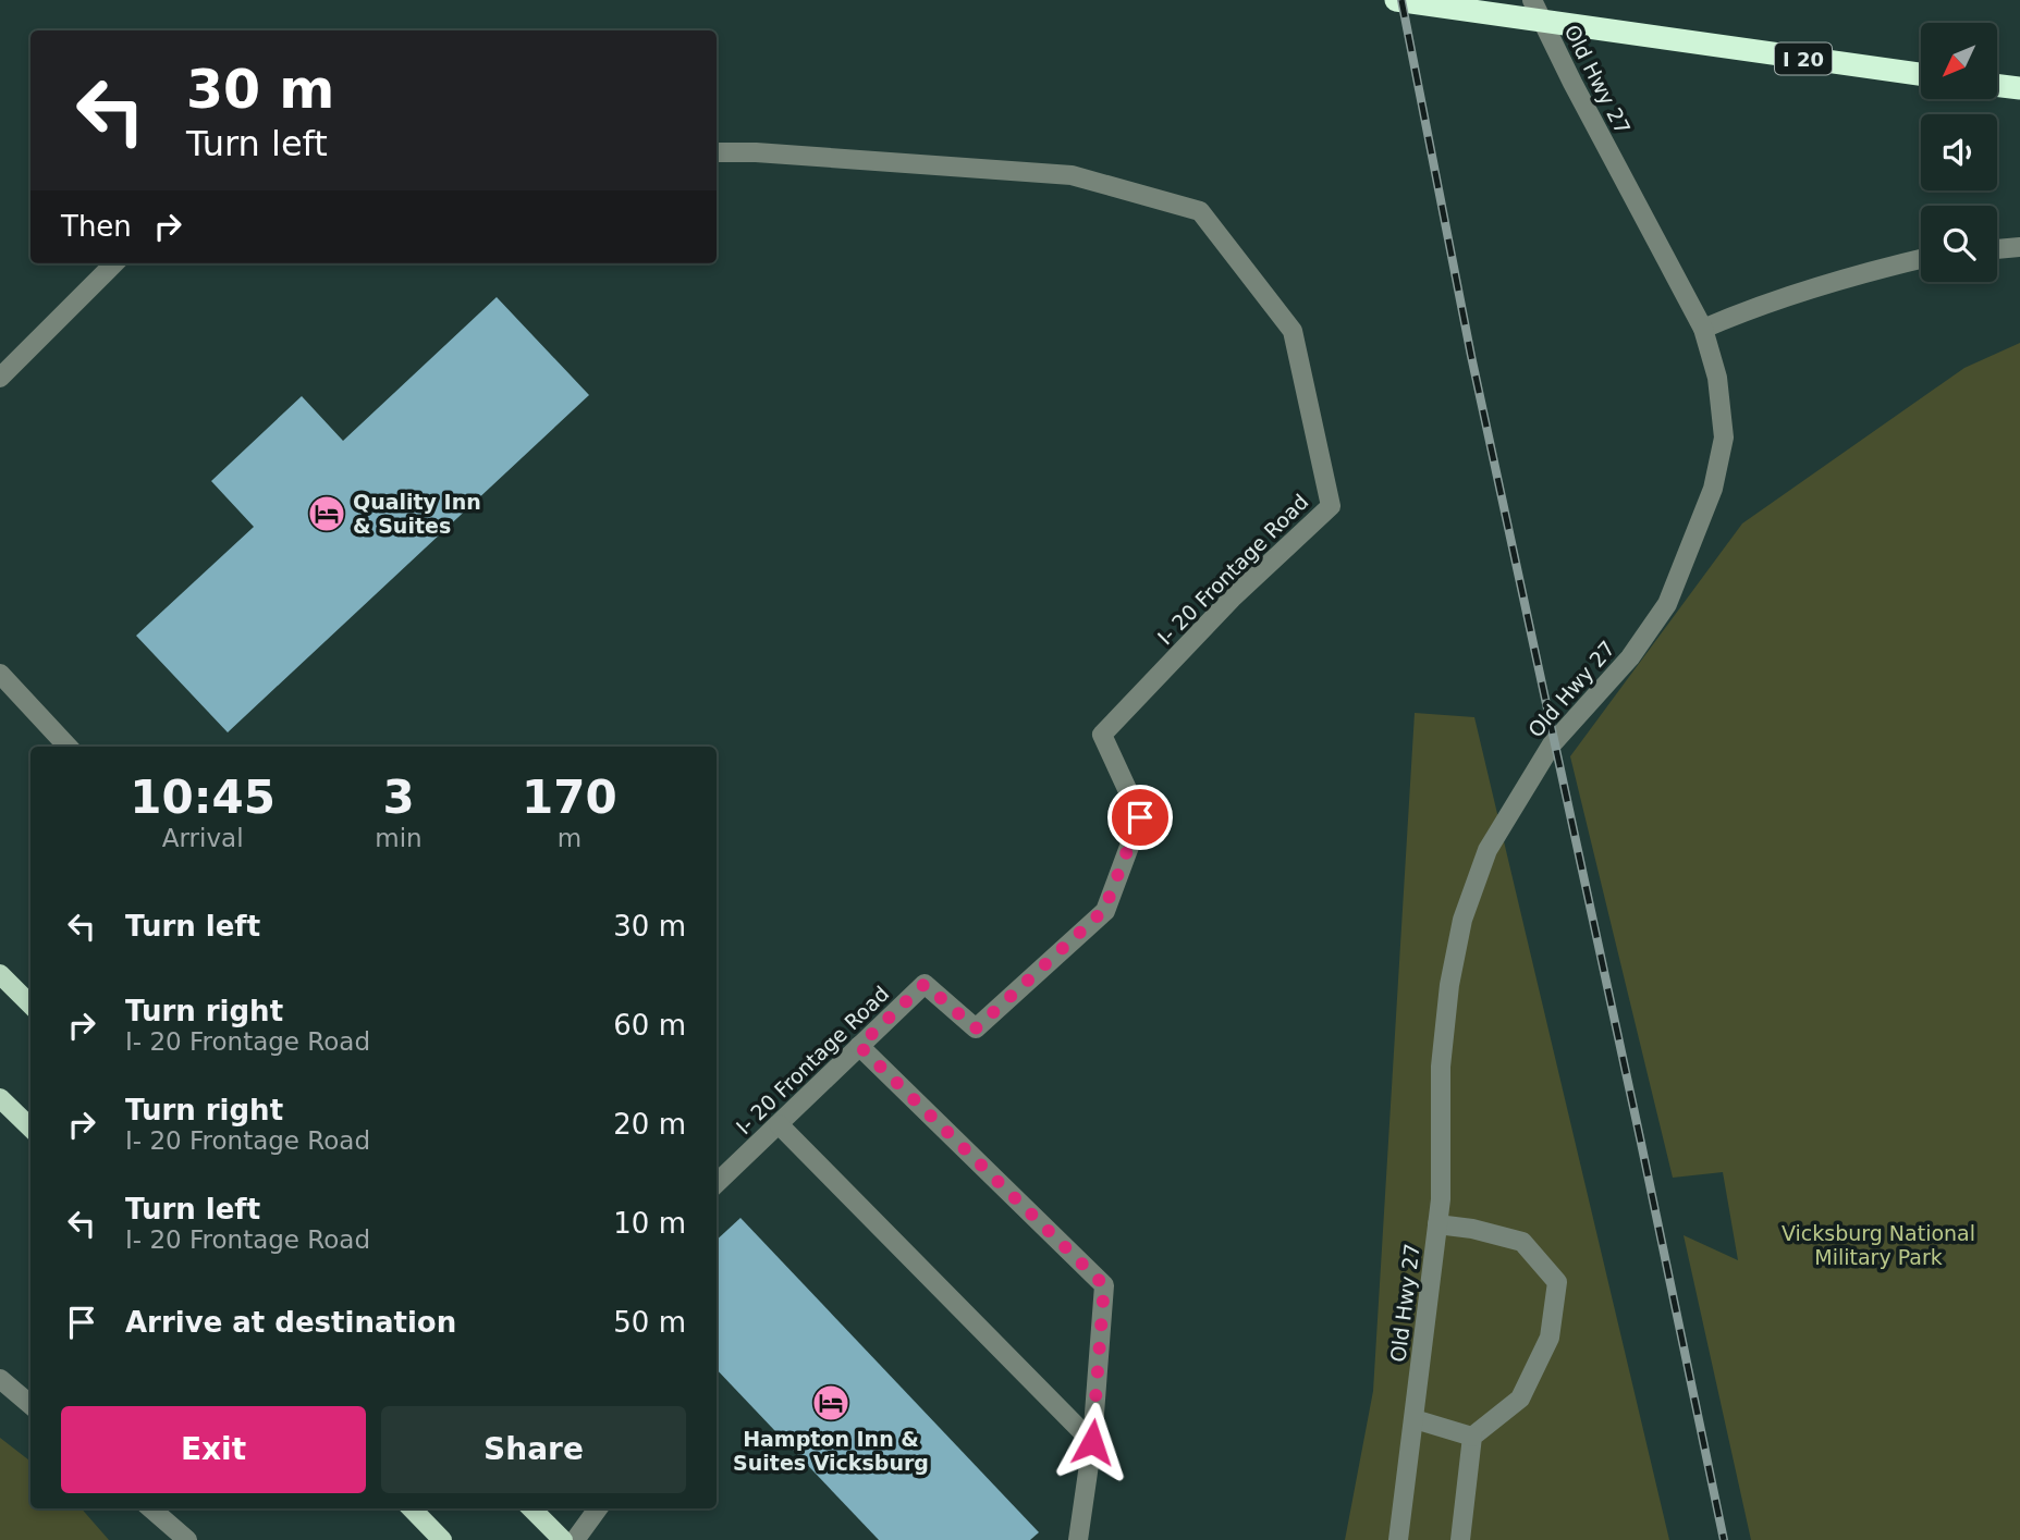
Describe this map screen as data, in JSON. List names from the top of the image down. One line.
{"streets":{"highway":["I 20"],"street":["Old Hwy 27","I- 20 Frontage Road"]},"parks":["Vicksburg National Military Park"],"places":{"hotel":["Quality Inn & Suites","Hampton Inn & Suites Vicksburg"]},"north":"bottom left","page":{"turn":["30 m","Turn left"],"then":"Then","eta":["10:45","Arrival","3","min","170","m"],"list":[{"name":"Turn left","value":"30 m"},{"name":"Turn right","note":"I- 20 Frontage Road","value":"60 m"},{"name":"Turn right","note":"I- 20 Frontage Road","value":"20 m"},{"name":"Turn left","note":"I- 20 Frontage Road","value":"10 m"},{"name":"Arrive at destination","value":"50 m"}],"buttons":["Exit","Share"]}}
